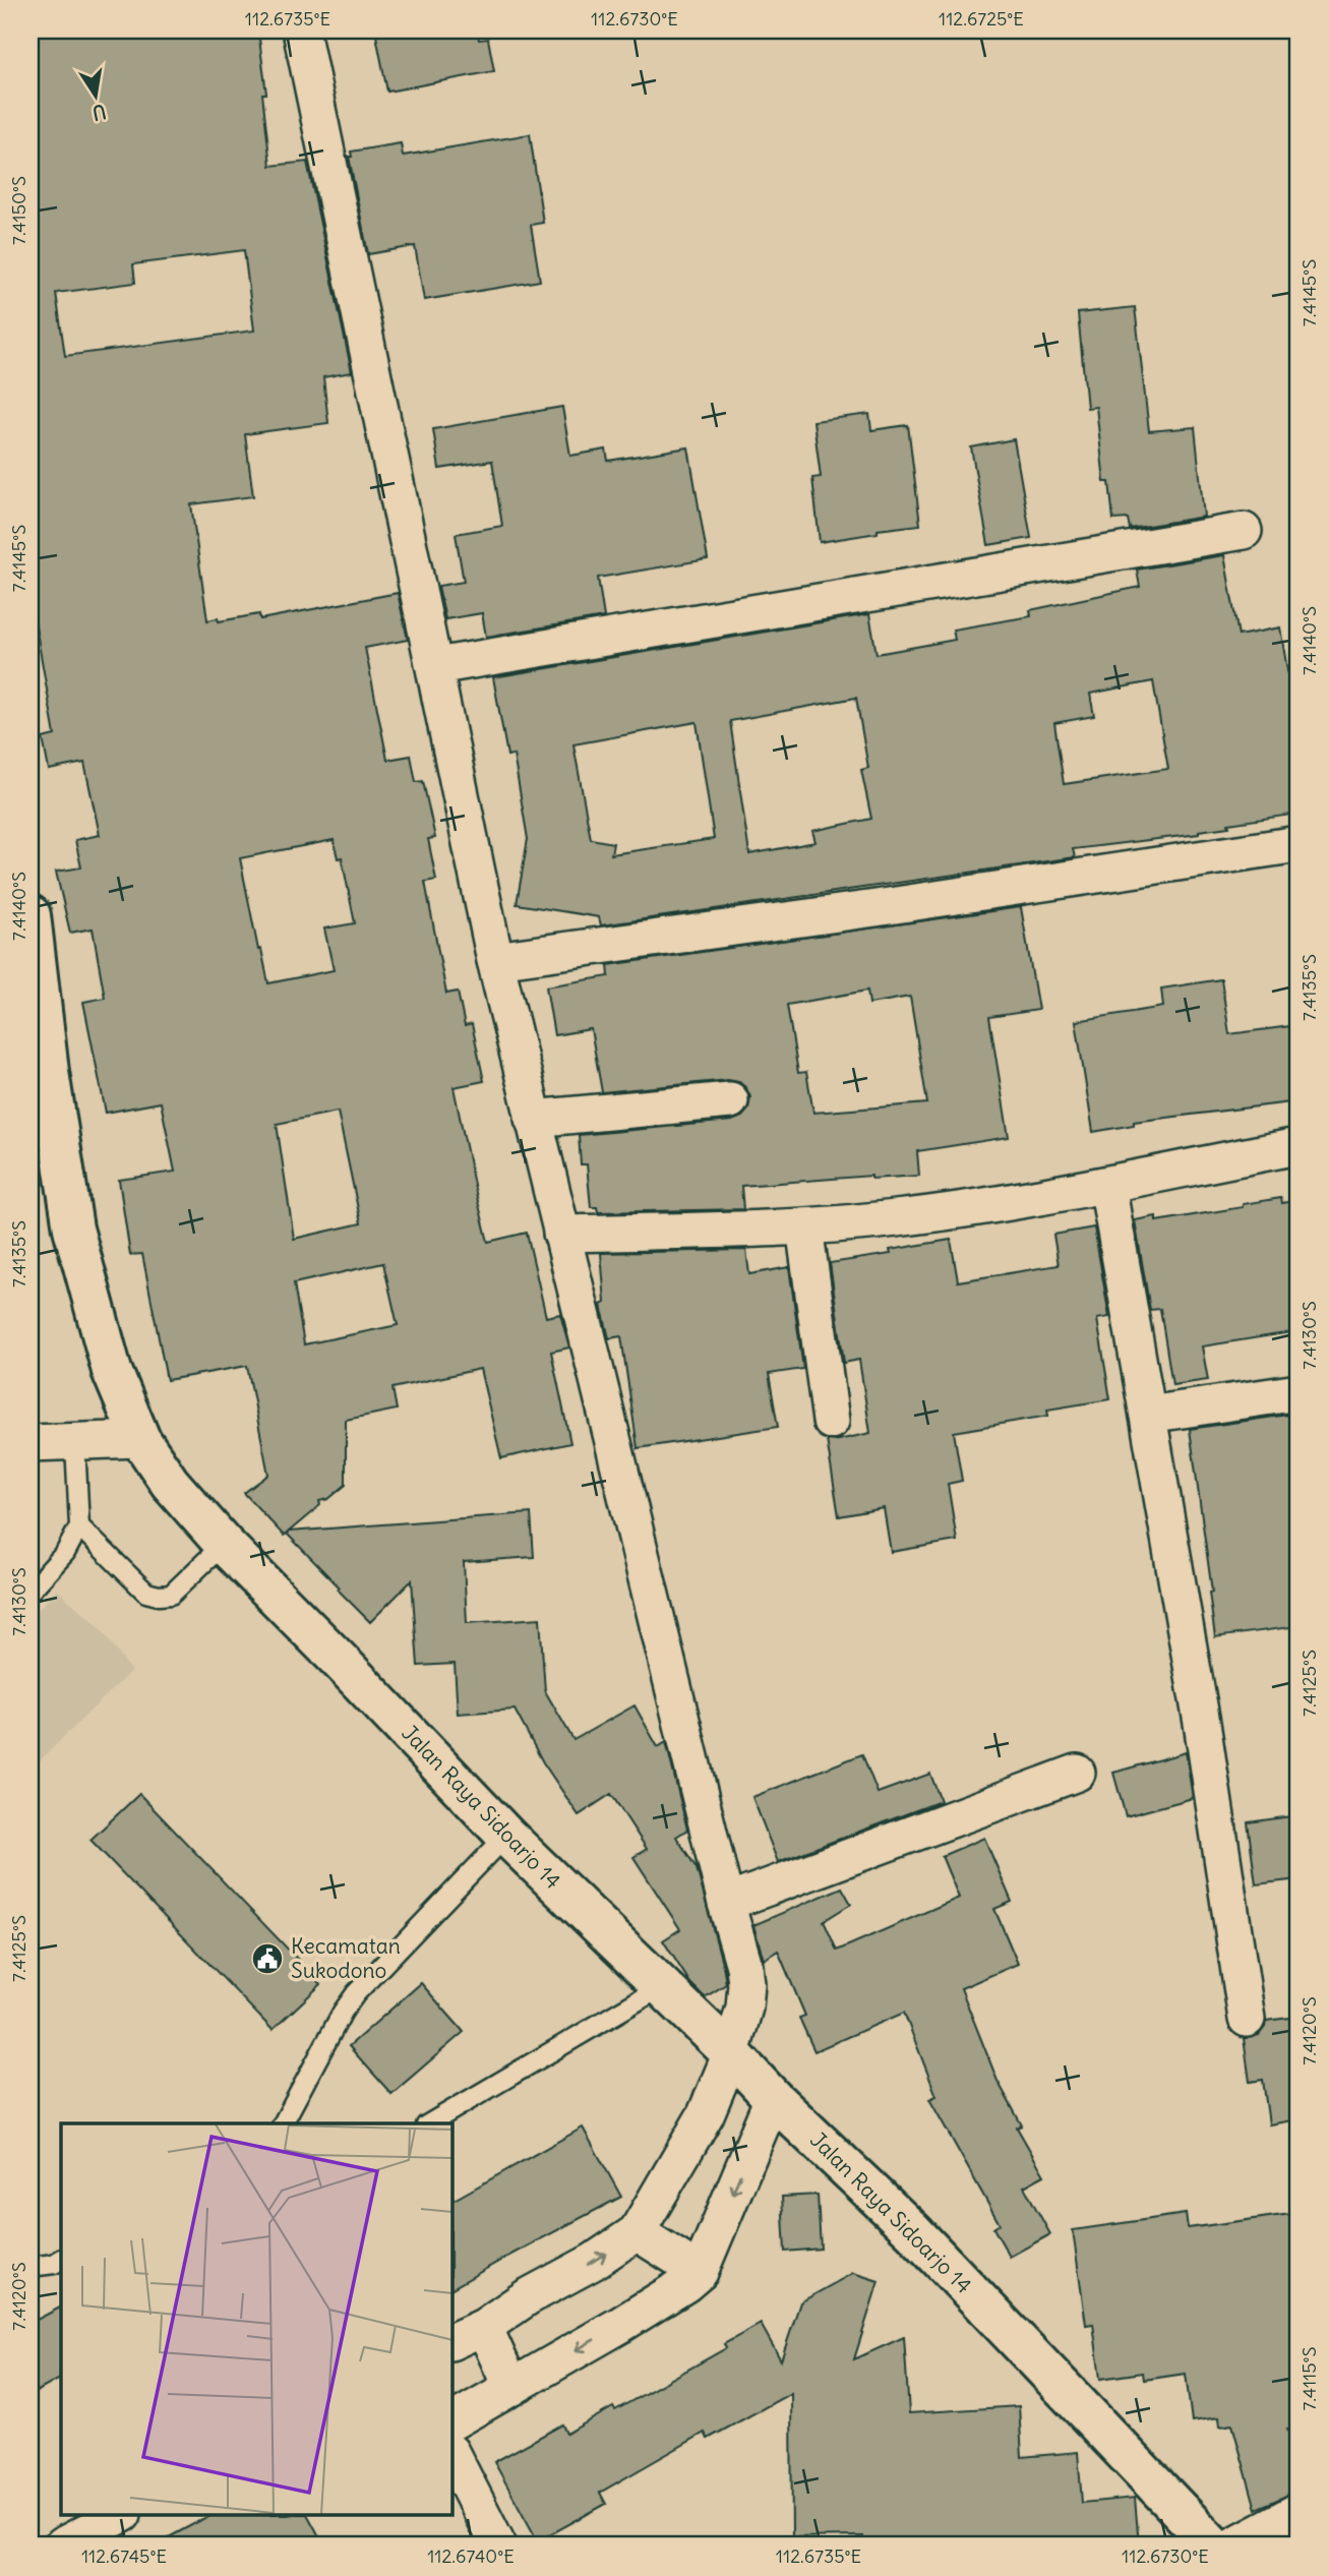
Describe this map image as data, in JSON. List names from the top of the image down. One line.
{"streets":{"main road":["Jalan Raya Sidoarjo 14"]},"places":{"public building":["Kecamatan Sukodono"]},"north":"bottom","coordinates":["112.6735°E","112.6730°E","112.6725°E","7.4150°S","7.4145°S","7.4140°S","7.4135°S","7.4130°S","7.4125°S","7.4120°S","7.4115°S","112.6745°E","112.6740°E"]}
